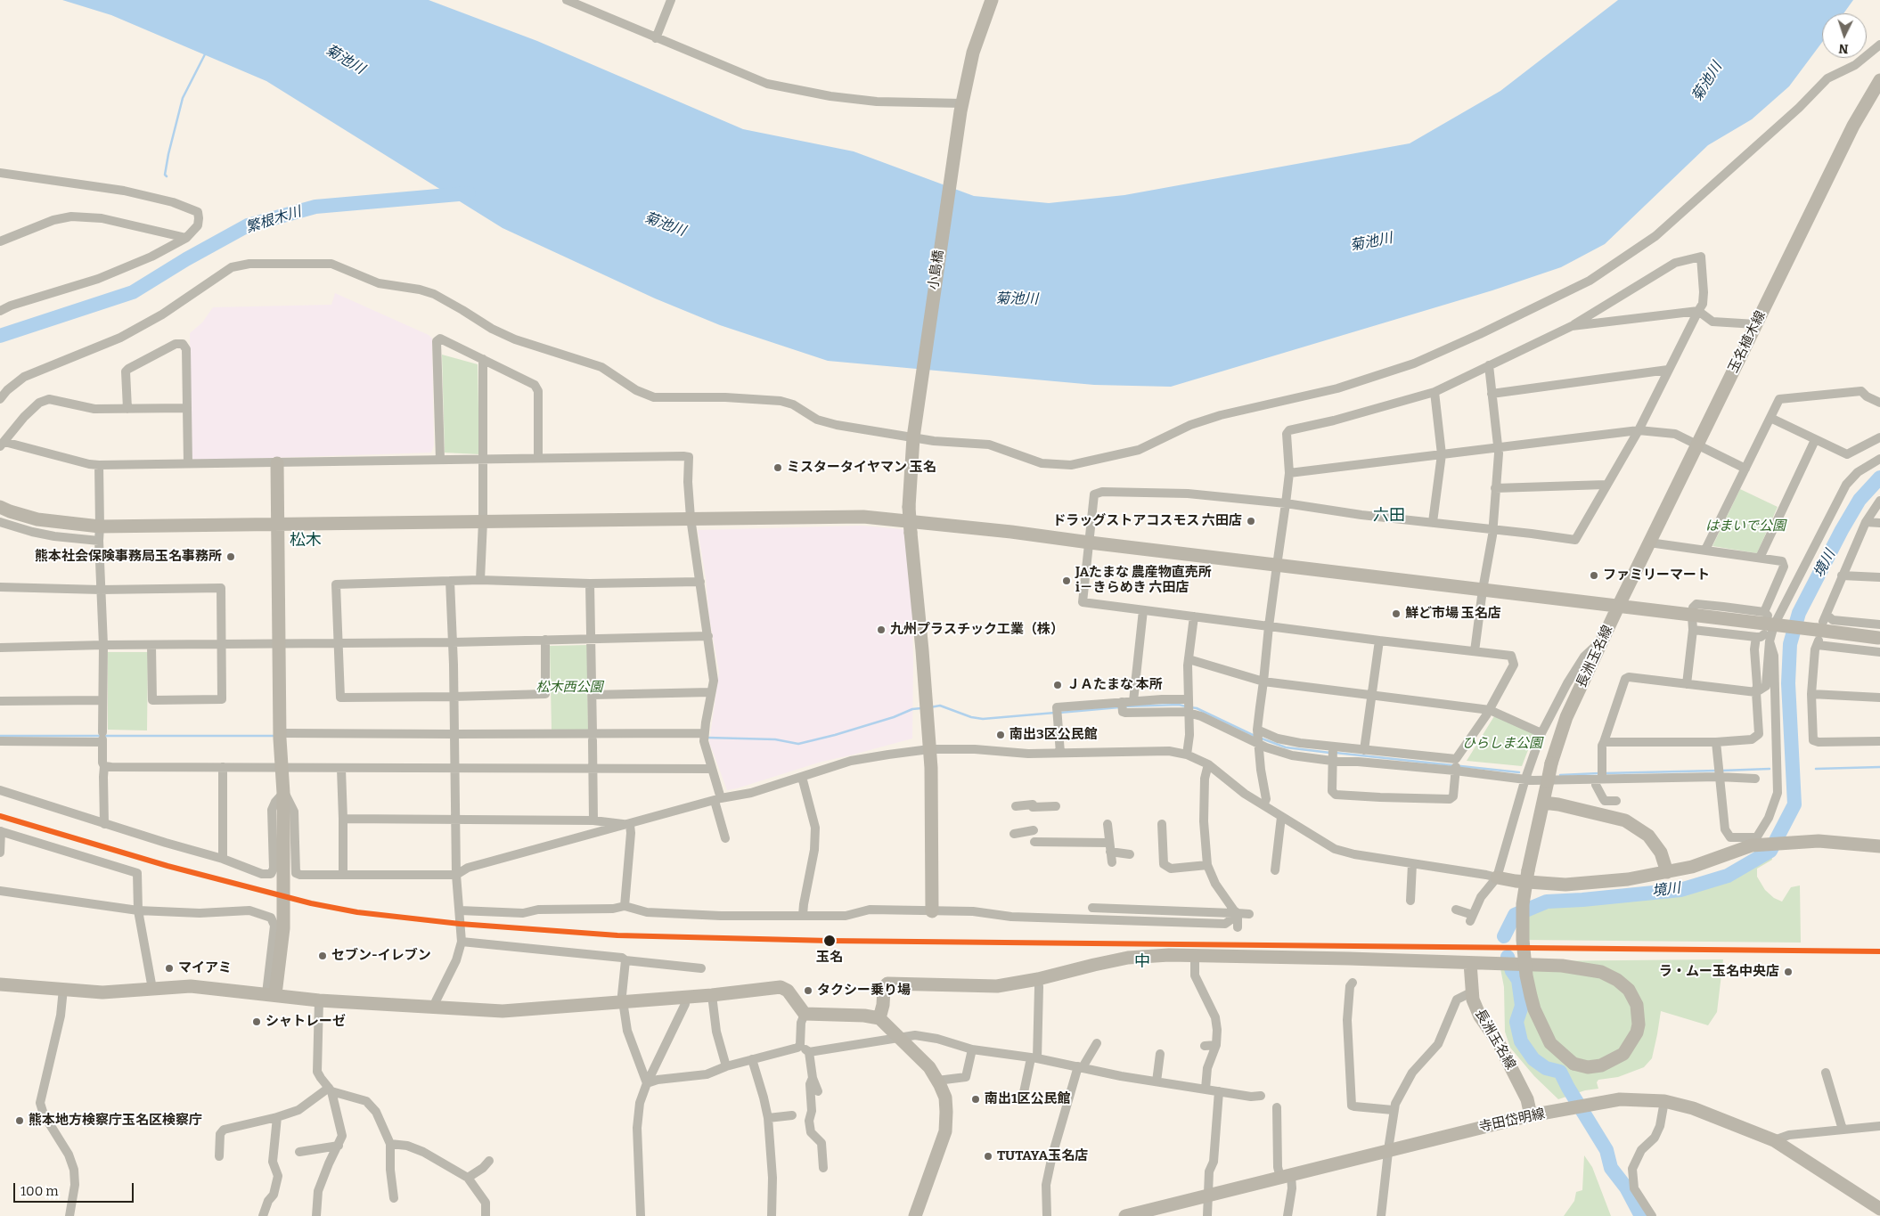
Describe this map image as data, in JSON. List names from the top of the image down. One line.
{"streets":{"street":["小島橋","玉名植木線","長洲玉名線","寺田岱明線"]},"crossings":[["玉名植木線","長洲玉名線"],["長洲玉名線","寺田岱明線"]],"districts":["六田","松木","中"],"water":["菊池川","繁根木川","境川"],"parks":["はまいで公園","松木西公園","ひらしま公園"],"places":["ミスタータイヤマン 玉名","ドラッグストアコスモス 六田店","熊本社会保険事務局玉名事務所","ファミリーマート","JAたまな 農産物直売所 i－きらめき 六田店","鮮ど市場 玉名店","九州プラスチック工業（株）","ＪＡたまな 本所","南出3区公民館","玉名","セブン-イレブン","マイアミ","ラ・ムー玉名中央店","タクシー乗り場","シャトレーゼ","南出1区公民館","熊本地方検察庁玉名区検察庁","TUTAYA玉名店"],"scale_bar":"100 m","north":"bottom"}
